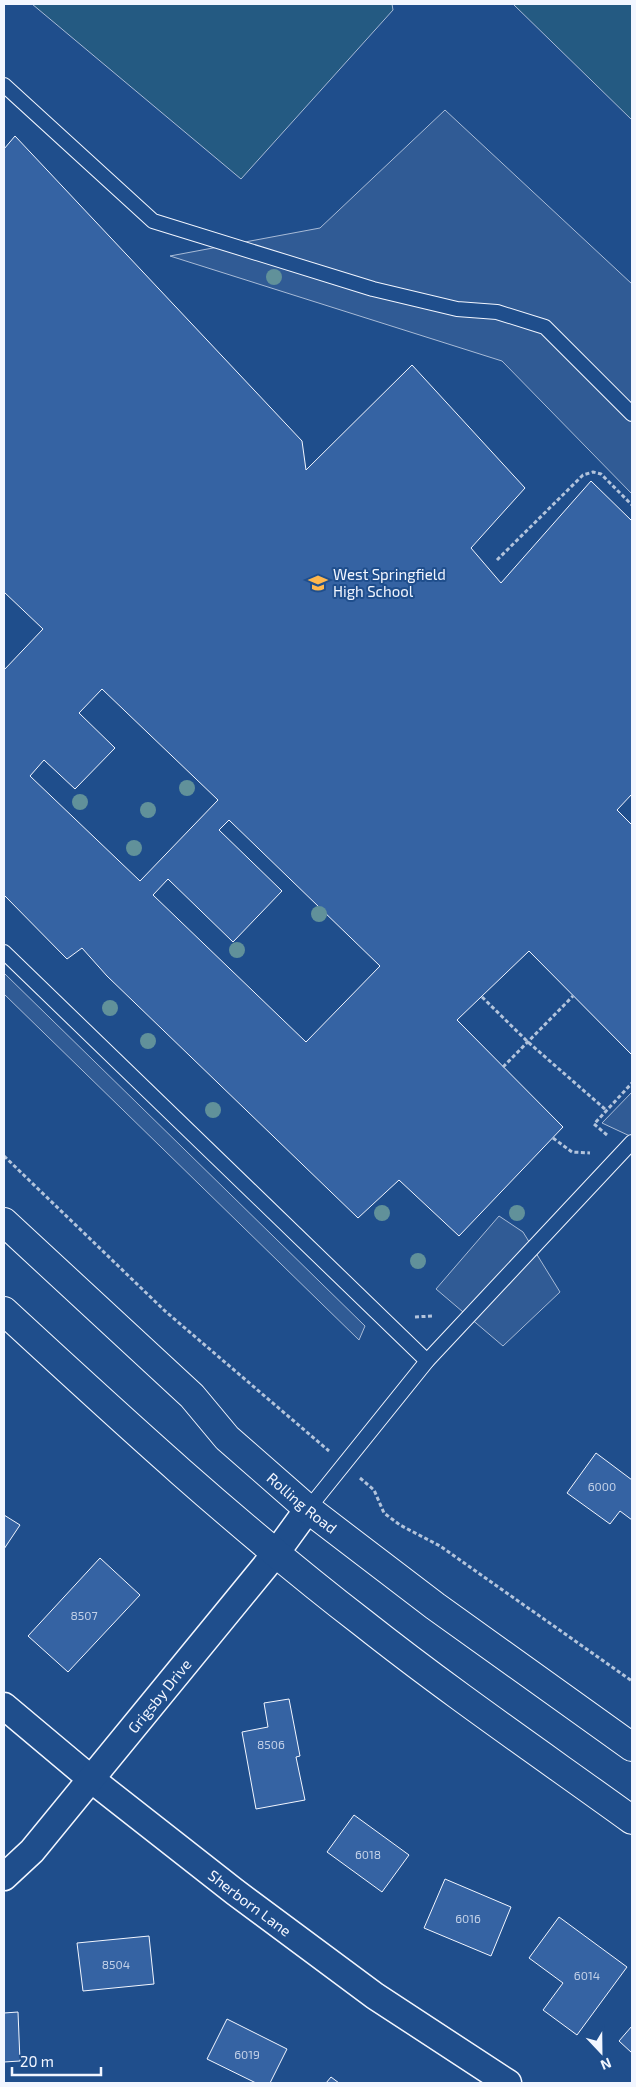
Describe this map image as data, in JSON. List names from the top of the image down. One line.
{"streets":{"main road":["Rolling Road"],"street":["Grigsby Drive","Sherborn Lane"]},"crossings":[["Rolling Road","Grigsby Drive"],["Grigsby Drive","Sherborn Lane"]],"places":{"school or university":["West Springfield High School"]},"house_numbers":["6000","8507","8506","6018","6016","8504","6014","6019"],"scale_bar":"20 m","north":"bottom"}
